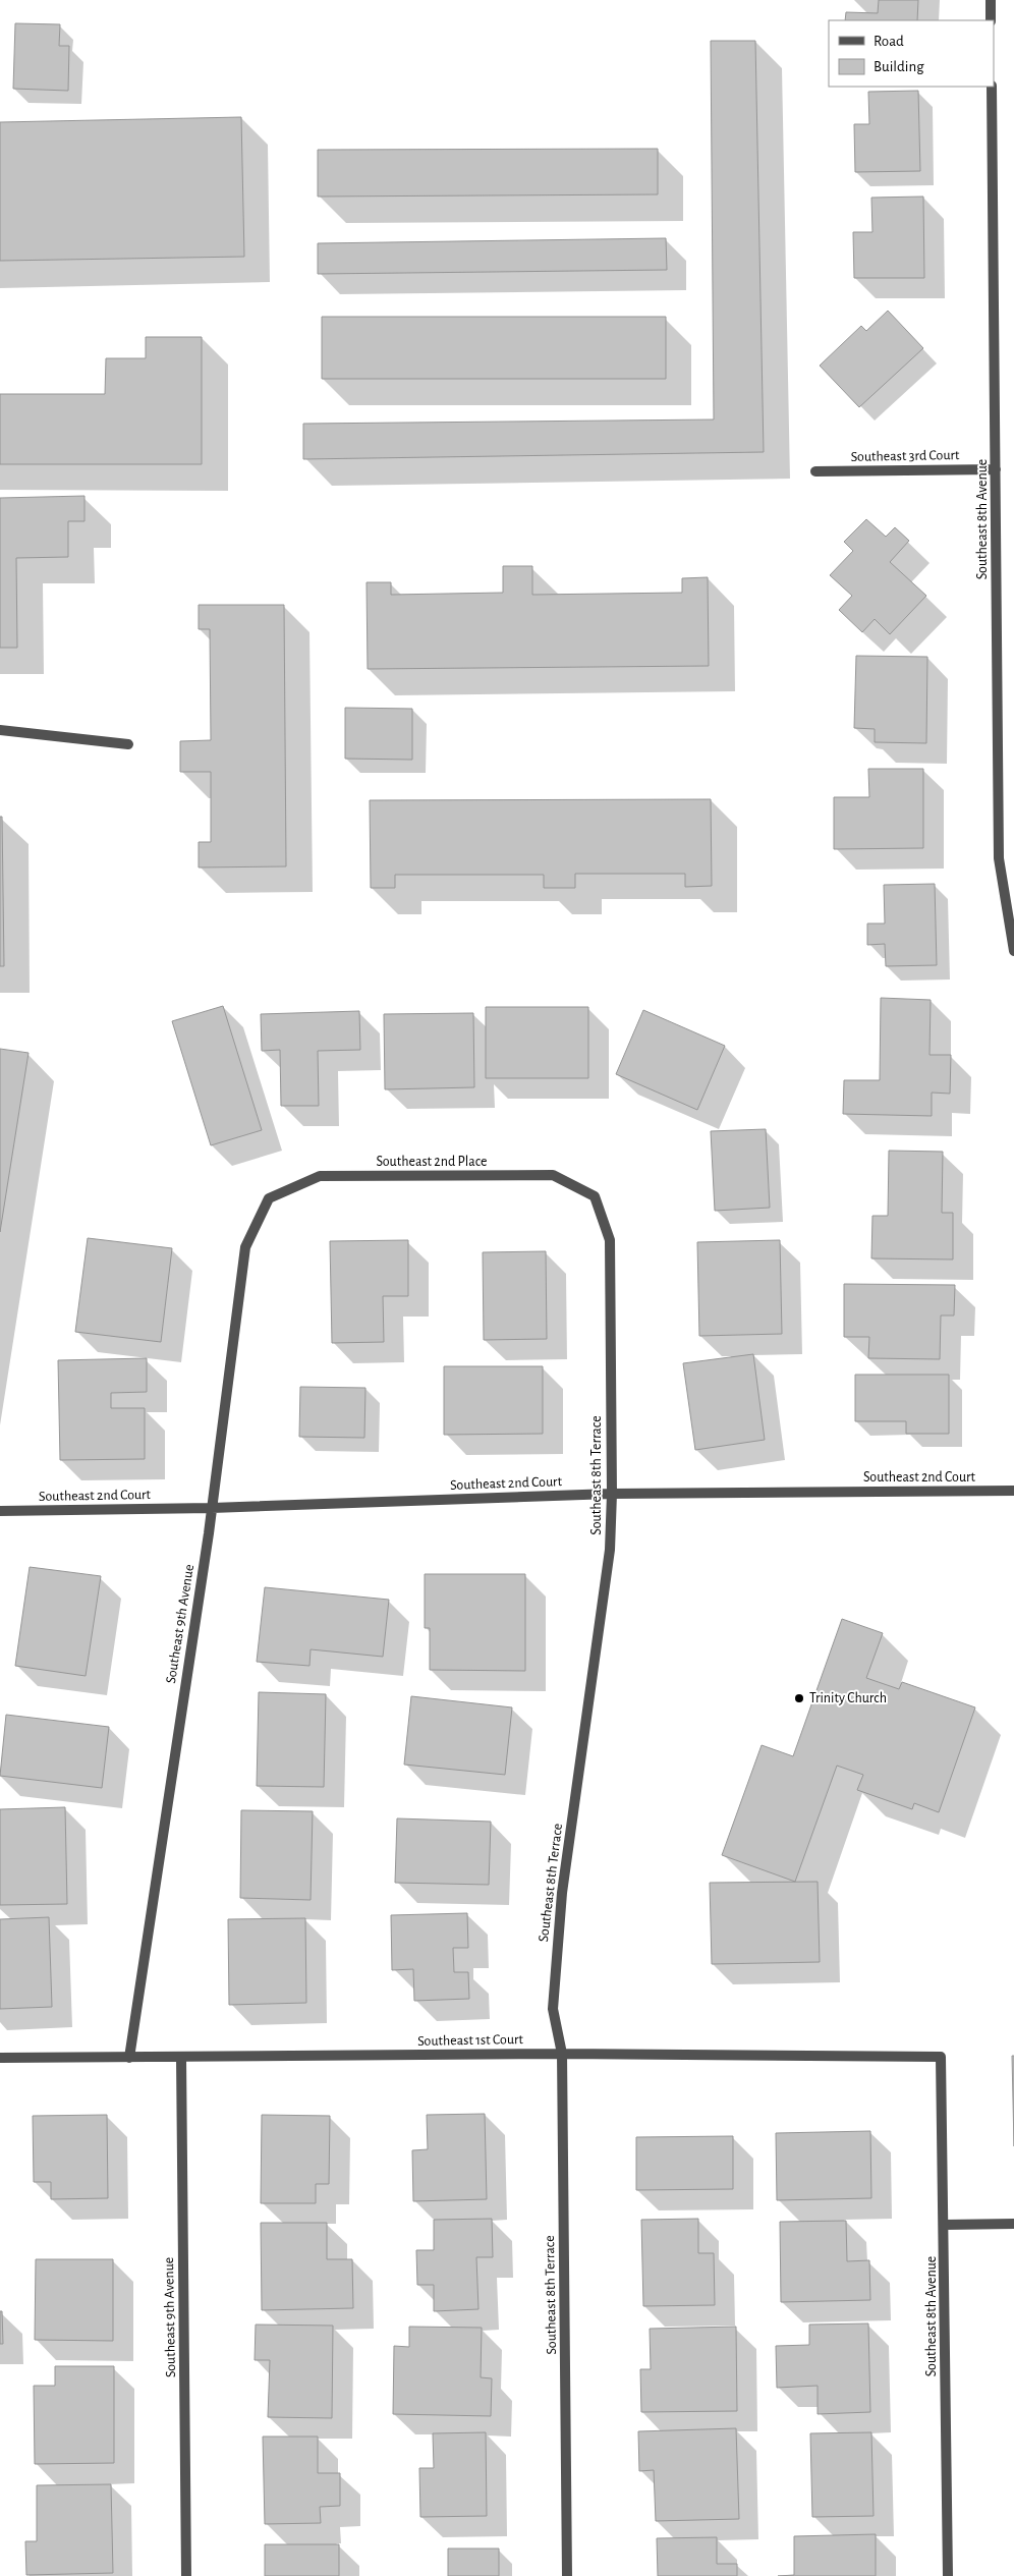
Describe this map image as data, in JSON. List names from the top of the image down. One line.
{"streets":{"street":["Southeast 3rd Court","Southeast 8th Avenue","Southeast 2nd Place","Southeast 8th Terrace","Southeast 2nd Court","Southeast 9th Avenue","Southeast 1st Court"]},"crossings":[["Southeast 3rd Court","Southeast 8th Avenue"],["Southeast 8th Avenue","Southeast 1st Court"],["Southeast 2nd Place","Southeast 8th Terrace"],["Southeast 2nd Place","Southeast 9th Avenue"],["Southeast 8th Terrace","Southeast 2nd Court"],["Southeast 8th Terrace","Southeast 1st Court"],["Southeast 2nd Court","Southeast 9th Avenue"],["Southeast 9th Avenue","Southeast 1st Court"]],"places":["Trinity Church"],"legend":["Road","Building"]}
